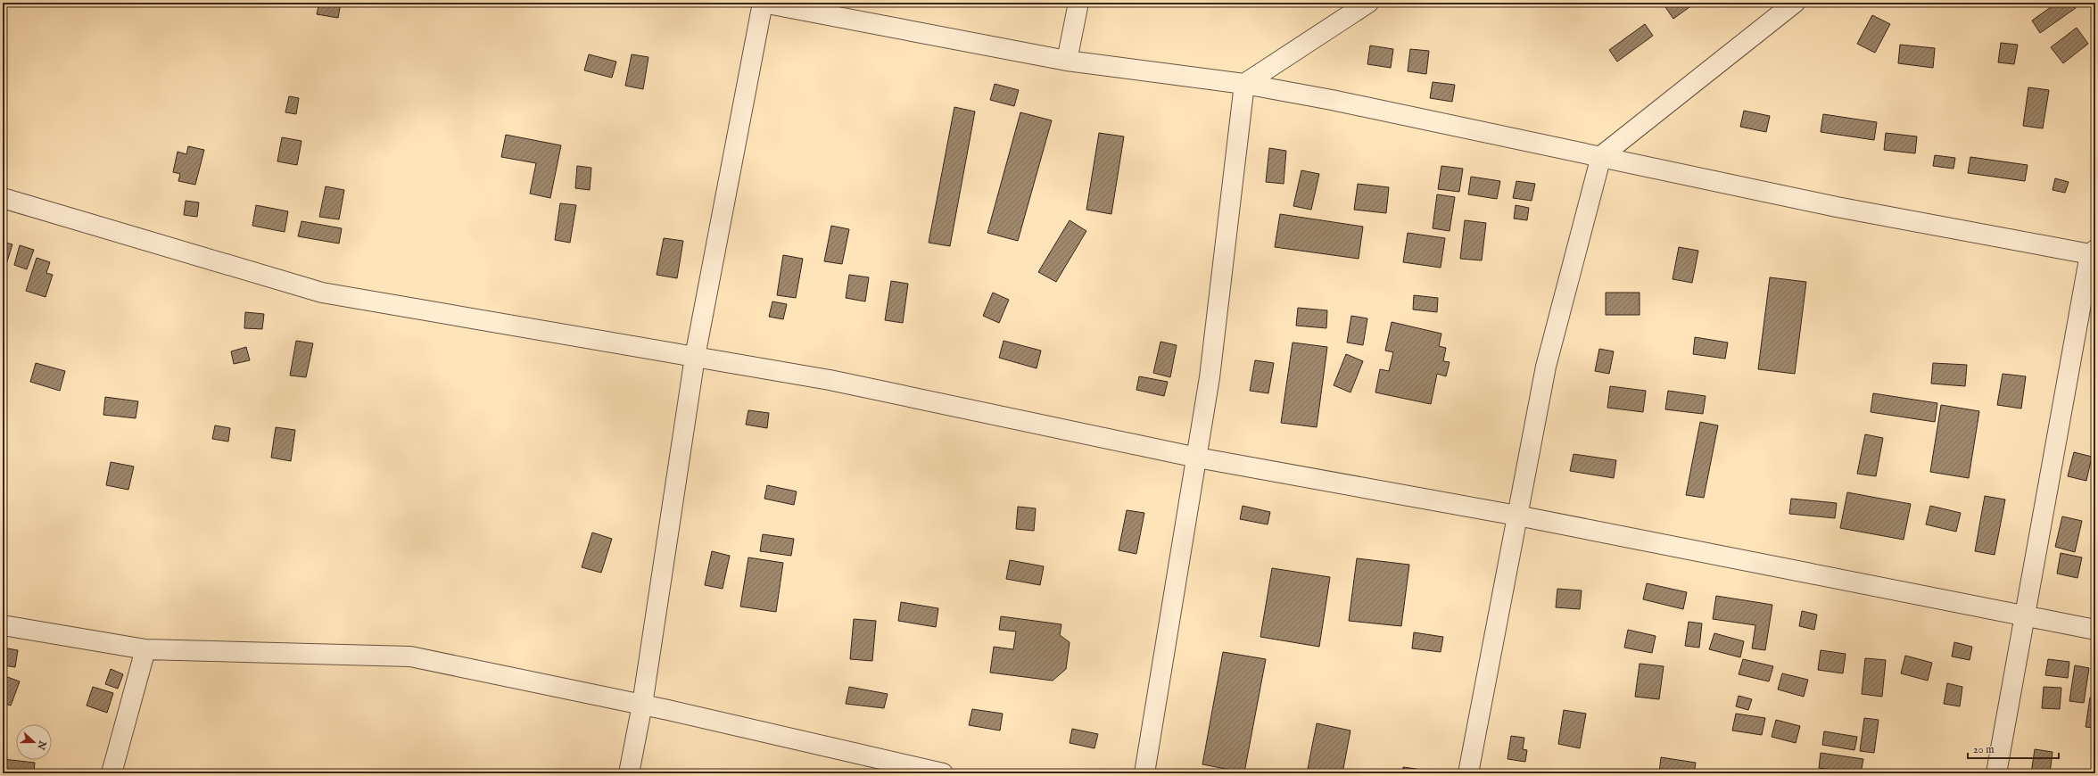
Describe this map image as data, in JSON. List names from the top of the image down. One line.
{"scale_bar":"20 m","north":"right"}
